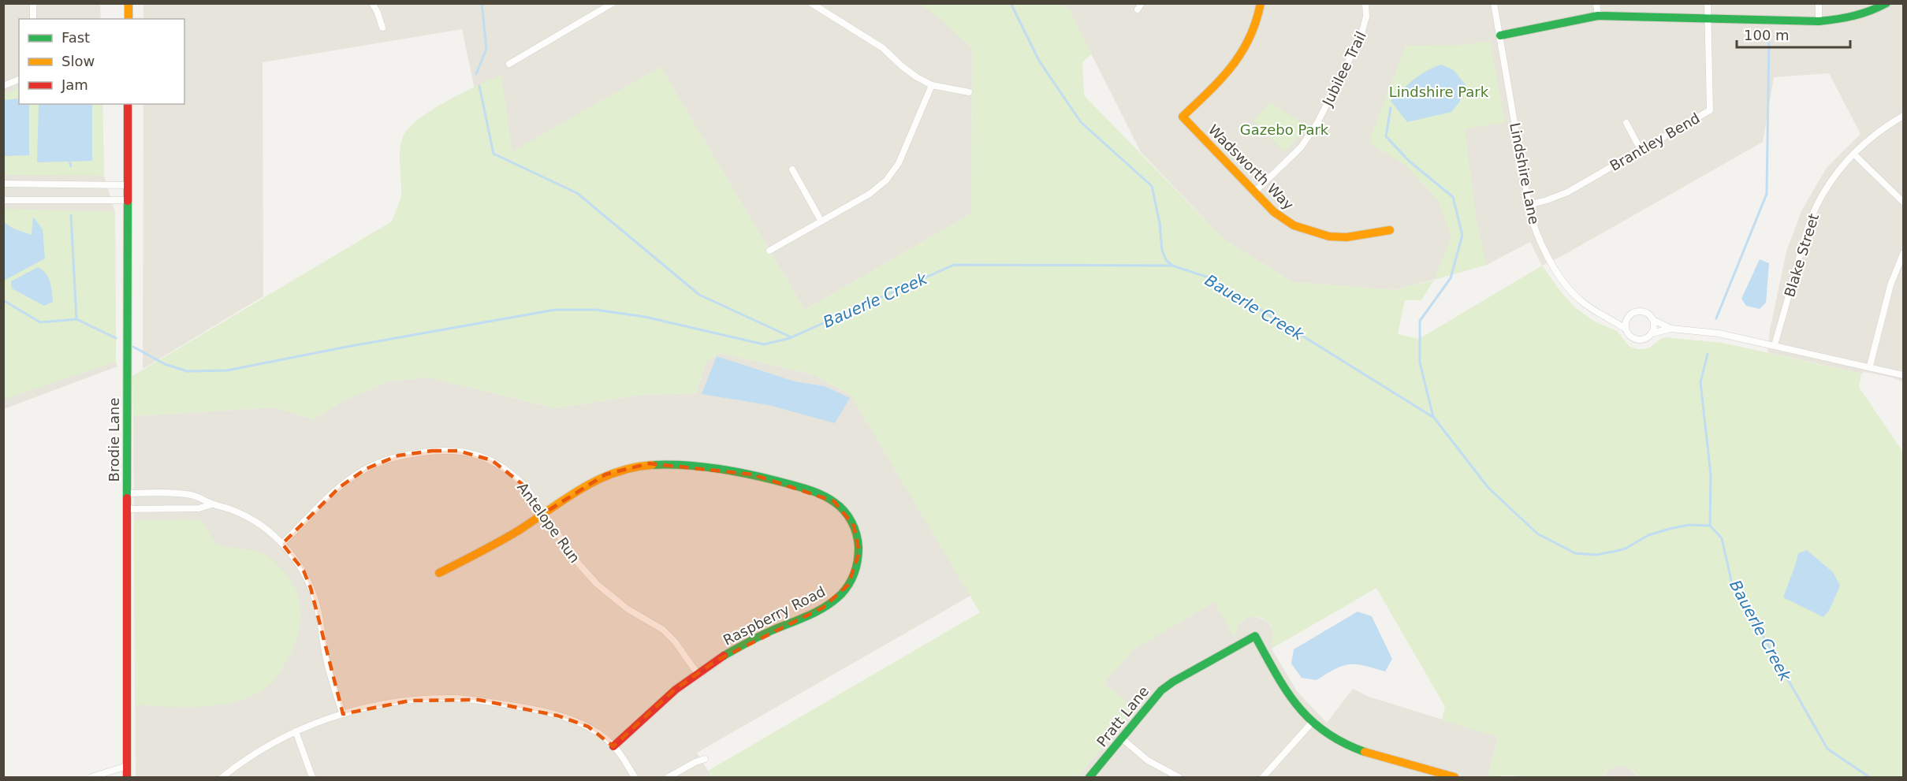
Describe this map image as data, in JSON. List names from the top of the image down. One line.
{"streets":{"street":["Jubilee Trail","Brantley Bend","Wadsworth Way","Lindshire Lane","Blake Street","Brodie Lane","Antelope Run","Raspberry Road","Pratt Lane"]},"crossings":[["Jubilee Trail","Wadsworth Way"],["Brantley Bend","Lindshire Lane"],["Lindshire Lane","Blake Street"],["Antelope Run","Raspberry Road"]],"water":["Bauerle Creek"],"parks":["Lindshire Park","Gazebo Park"],"legend":["Fast","Slow","Jam"],"scale_bar":"100 m"}
